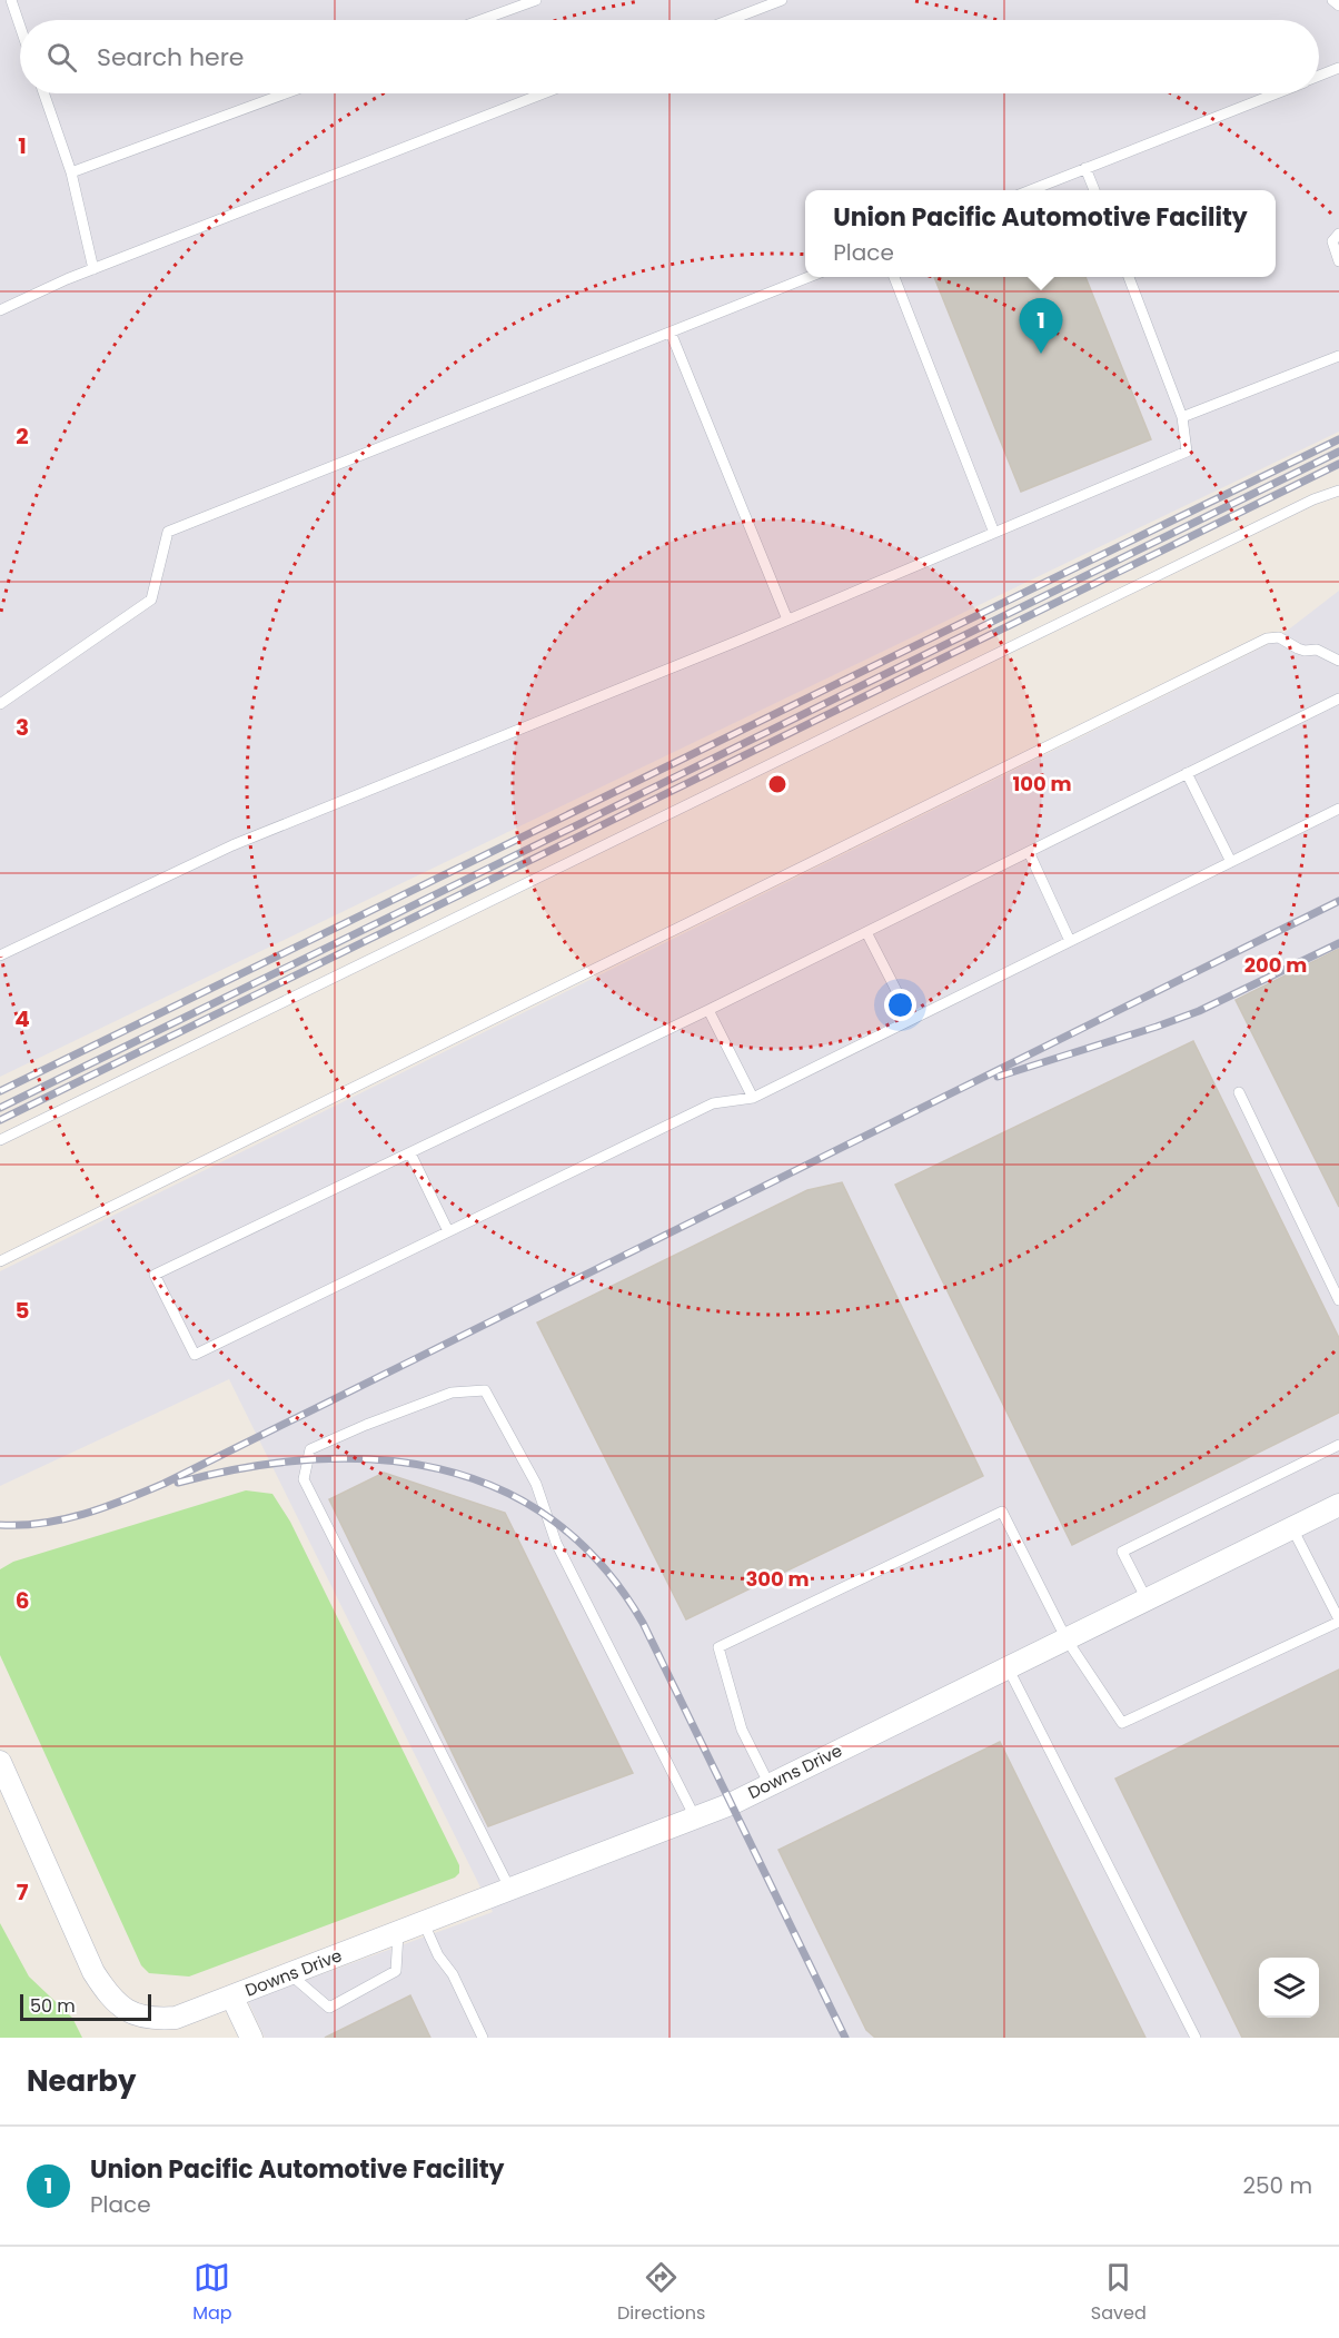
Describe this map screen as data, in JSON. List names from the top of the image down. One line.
{"streets":{"street":["Downs Drive"]},"scale_bar":"50 m","page":{"search":"Search here","popup":["Union Pacific Automotive Facility","Place"],"pins":"1","scale":"50 m","heading":"Nearby","list":[{"mark":"1","name":"Union Pacific Automotive Facility","note":"Place","value":"250 m"}],"nav":["Map","Directions","Saved"]},"grid":{"rows":["1","2","3","4","5","6","7"]},"rings":["100 m","200 m","300 m"]}
